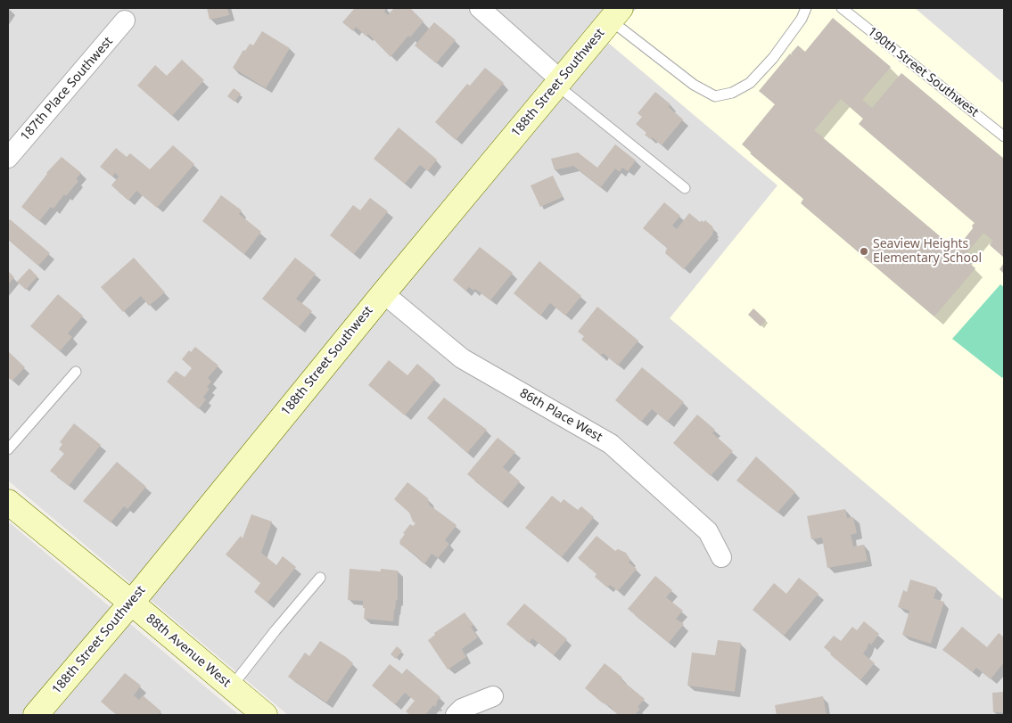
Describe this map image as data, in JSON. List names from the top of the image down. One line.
{"streets":{"street":["188th Street Southwest","187th Place Southwest","86th Place West","88th Avenue West"],"lane":["190th Street Southwest"]},"crossings":[["188th Street Southwest","86th Place West"],["188th Street Southwest","88th Avenue West"]],"places":["Seaview Heights Elementary School"]}
